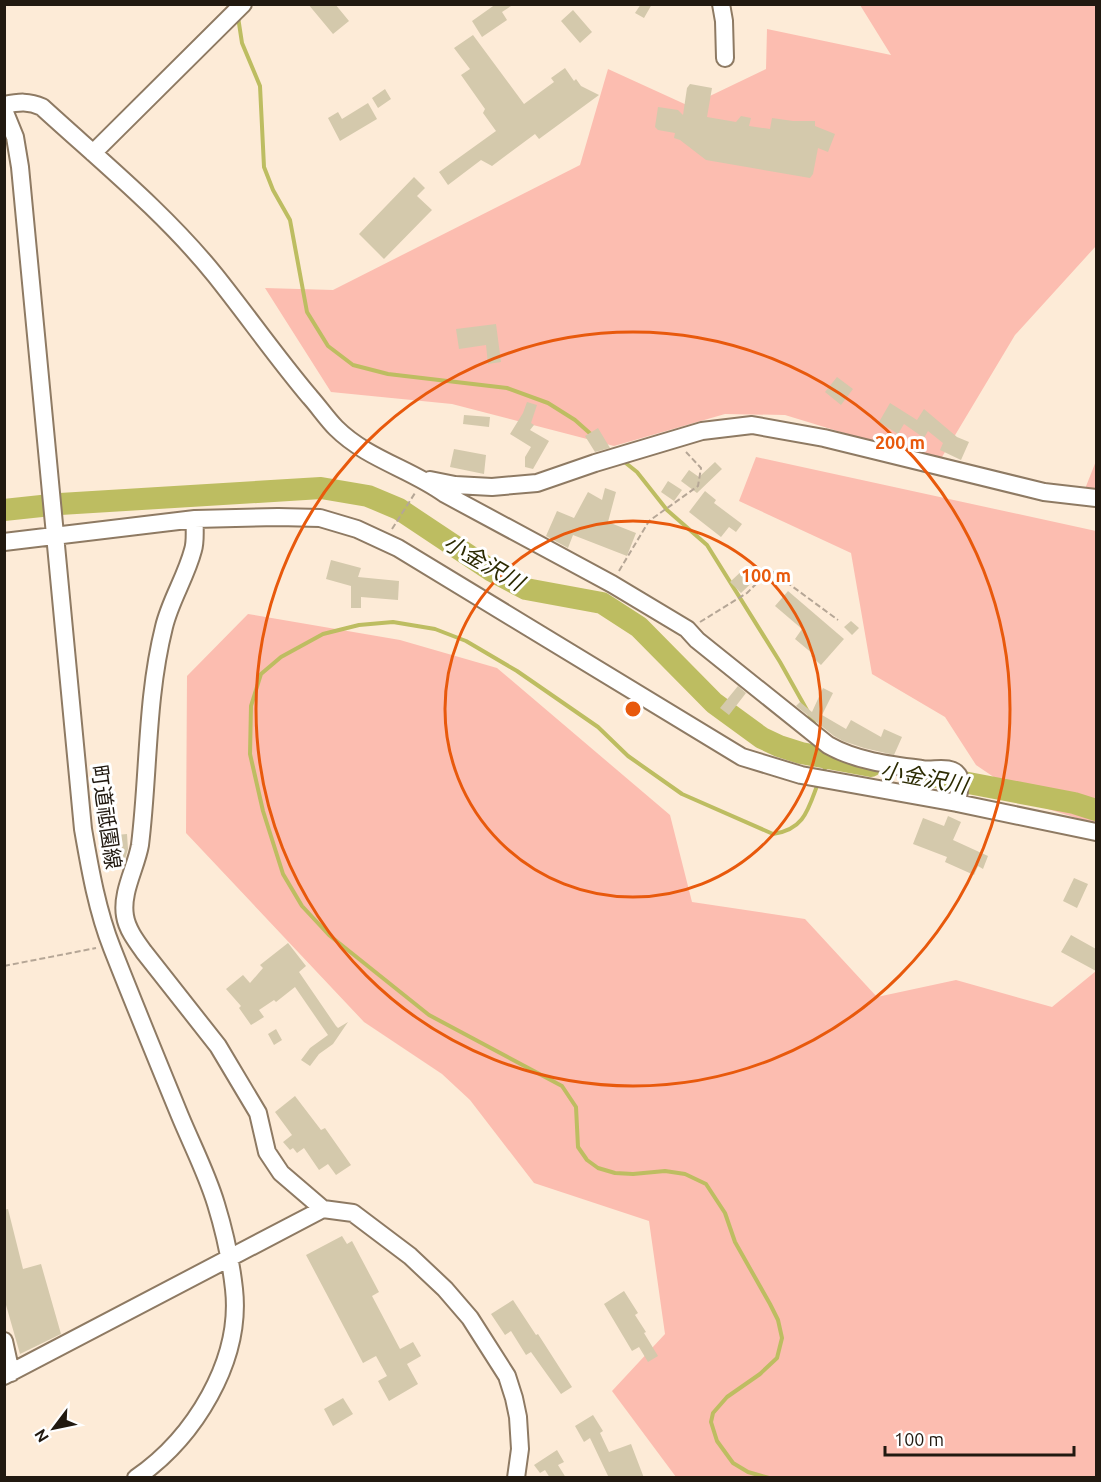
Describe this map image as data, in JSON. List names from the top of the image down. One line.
{"streets":{"street":["町道祗園線"]},"water":["小金沢川"],"scale_bar":"100 m","north":"bottom left","rings":["200 m","100 m"]}
